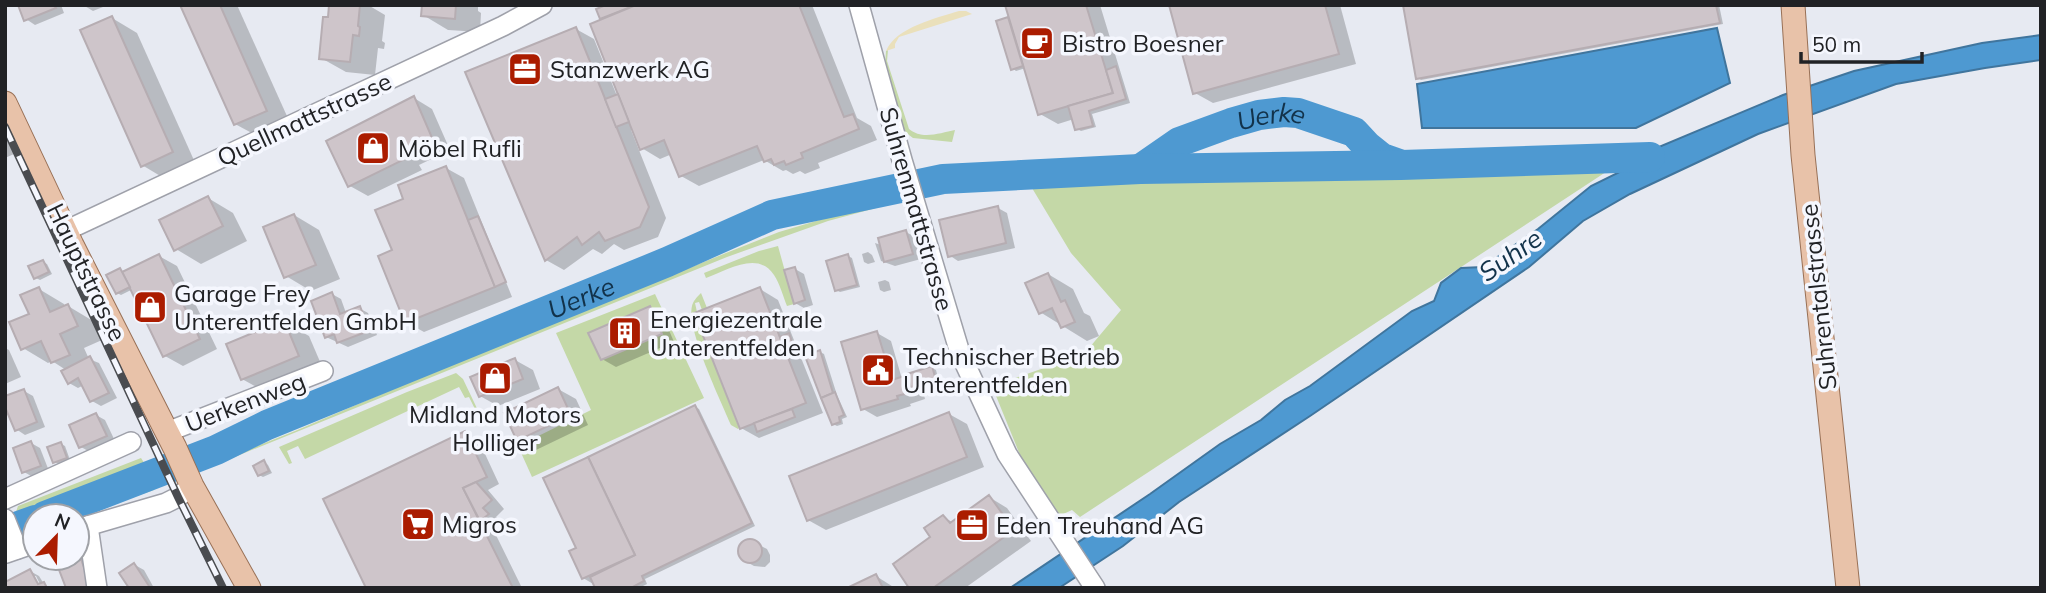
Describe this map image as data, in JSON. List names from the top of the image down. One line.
{"streets":{"main road":["Hauptstrasse","Suhrentalstrasse"],"street":["Quellmattstrasse","Suhrenmattstrasse","Uerkenweg"]},"crossings":[["Quellmattstrasse","Hauptstrasse"],["Hauptstrasse","Uerkenweg"]],"water":["Uerke","Suhre"],"places":{"cafe":["Bistro Boesner"],"office":["Stanzwerk AG","Eden Treuhand AG"],"shop":["Möbel Rufli","Garage Frey Unterentfelden GmbH","Midland Motors Holliger"],"building":["Energiezentrale Unterentfelden"],"public building":["Technischer Betrieb Unterentfelden"],"supermarket":["Migros"]},"scale_bar":"50 m","north":"top right"}
